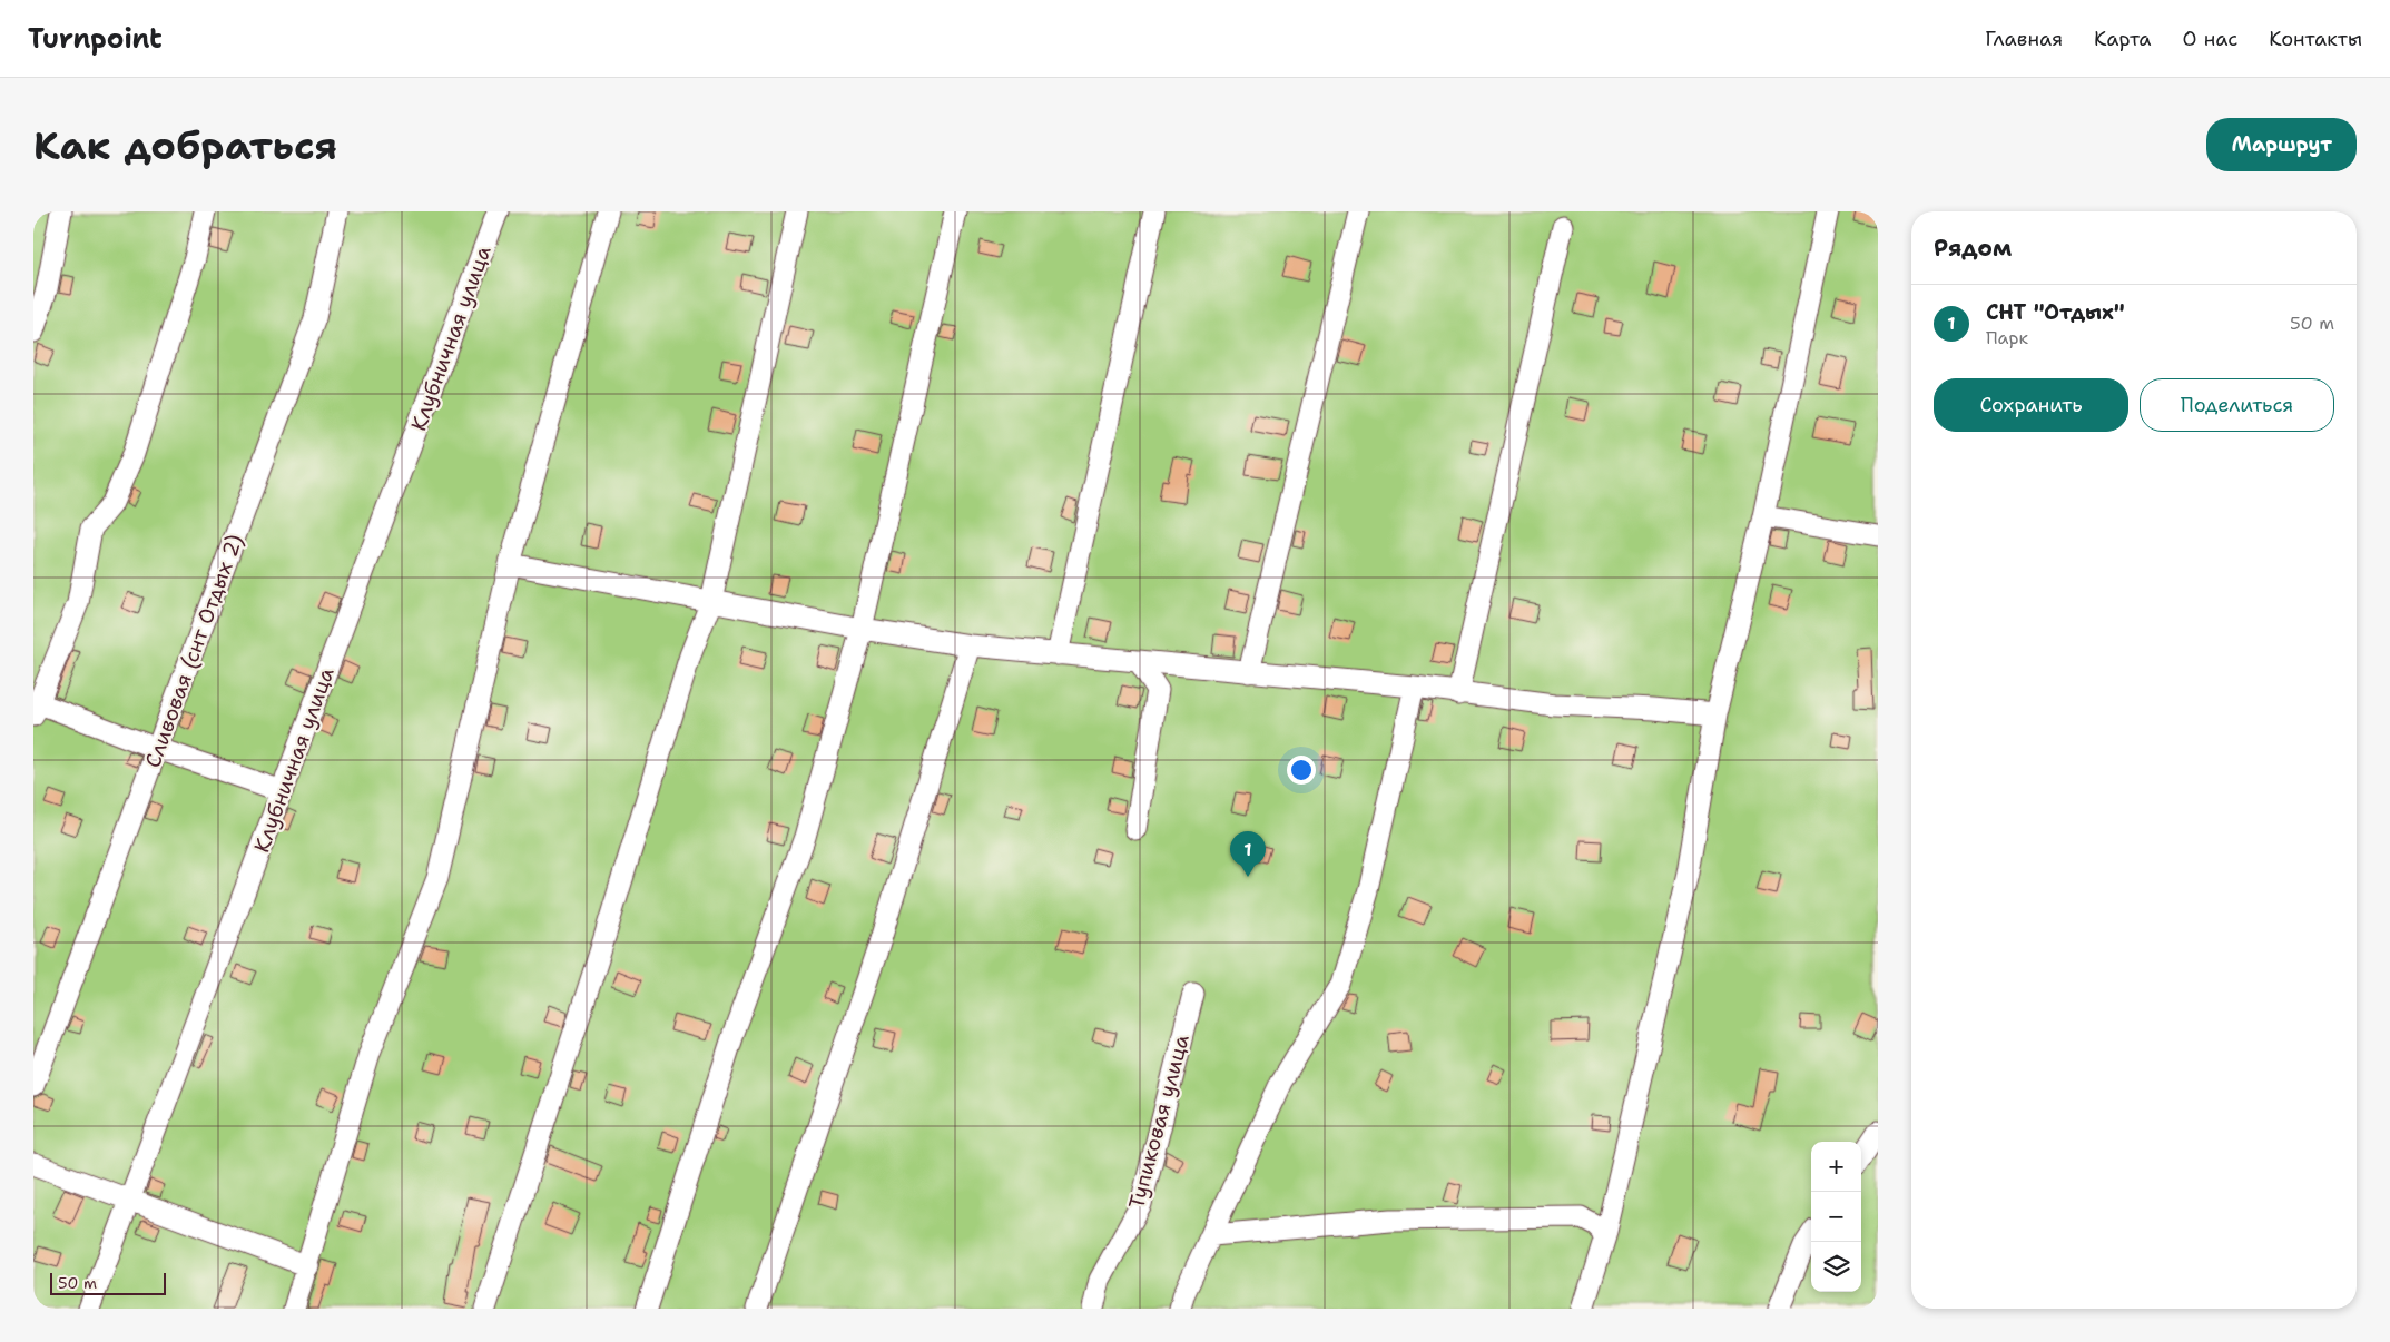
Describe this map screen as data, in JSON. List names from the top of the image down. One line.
{"streets":{"lane":["Клубничная улица","Сливовая (снт Отдых 2)","Тупиковая улица"]},"scale_bar":"50 m","page":{"header":"Turnpoint","nav":["Главная","Карта","О нас","Контакты"],"buttons":["Маршрут",["Сохранить","Поделиться"]],"title":"Как добраться","heading":"Рядом","list":[{"mark":"1","name":"СНТ \"Отдых\"","note":"Парк","value":"50 m"}],"pins":"1","map_buttons":["+","−"],"scale":"50 m"}}
